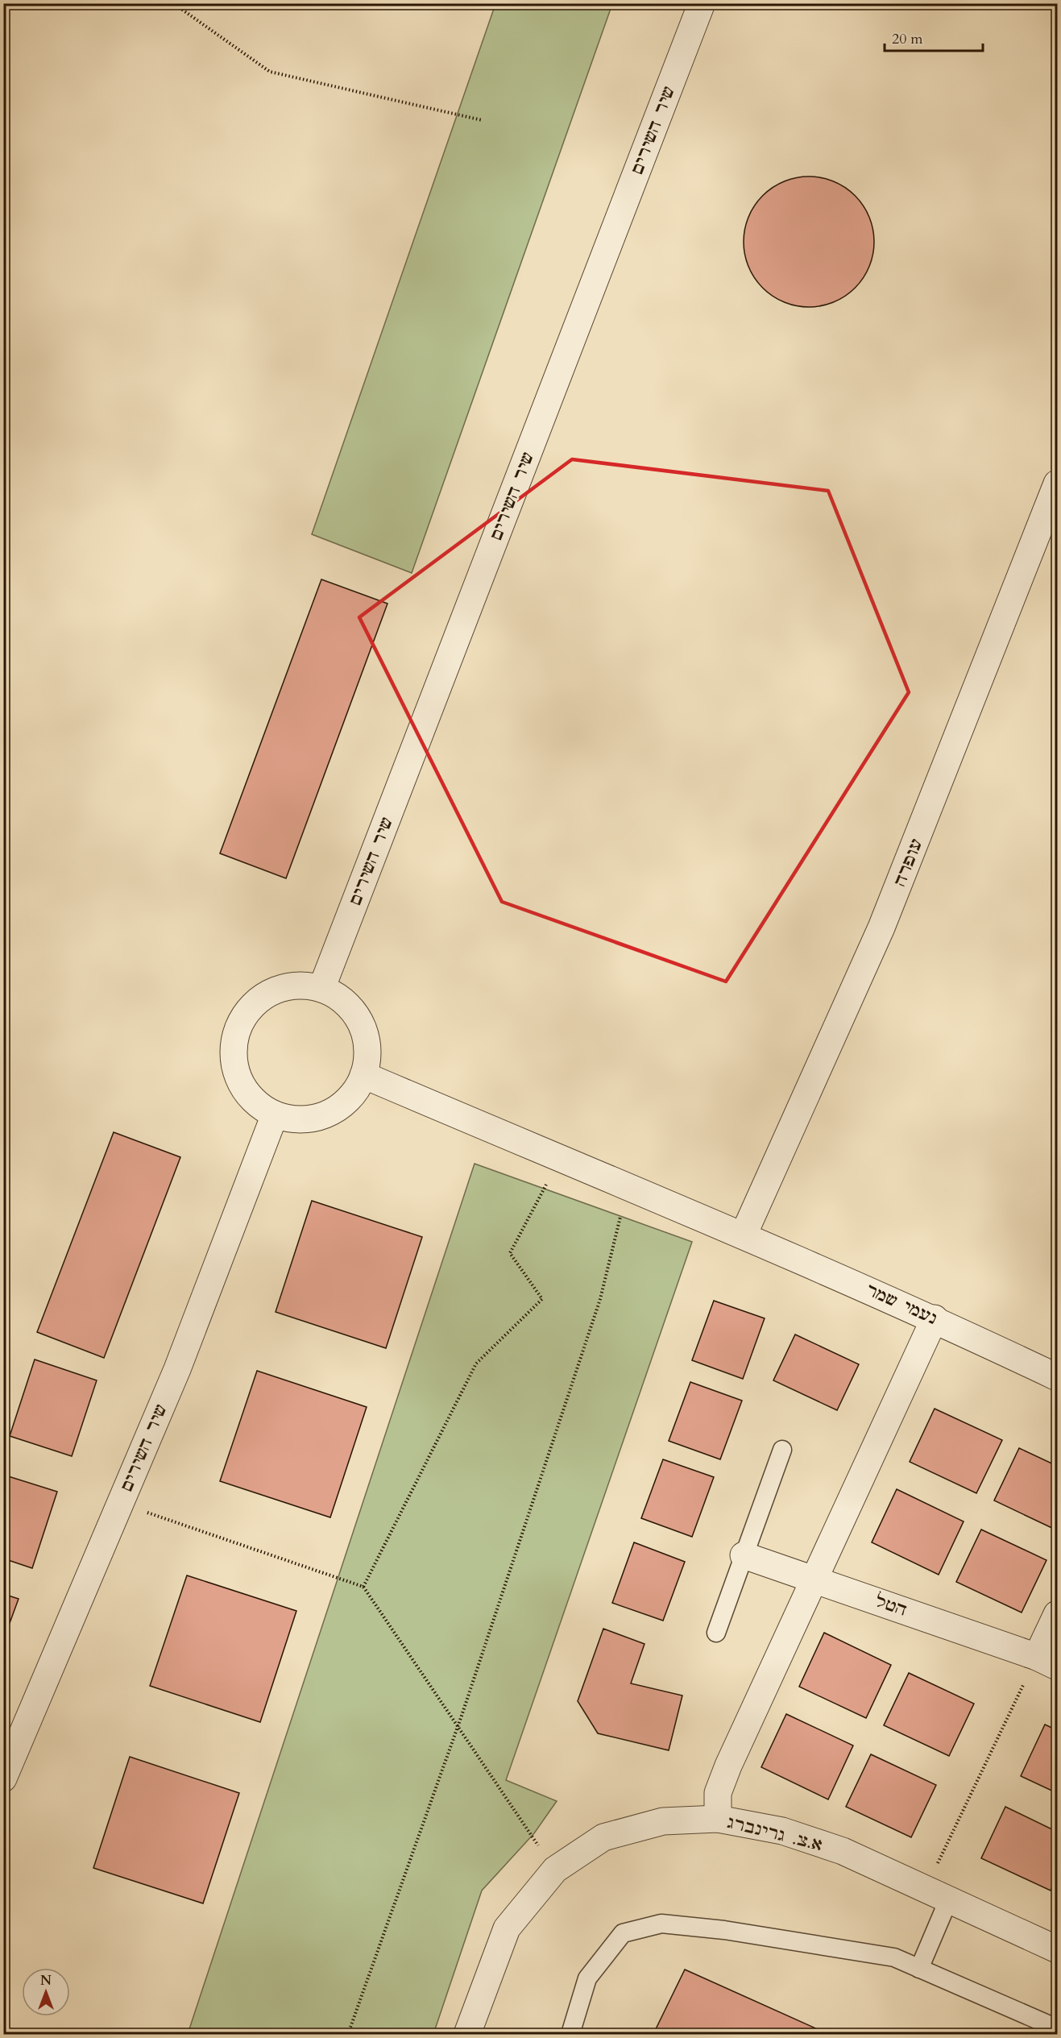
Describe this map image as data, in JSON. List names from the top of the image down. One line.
{"streets":{"street":["שיר השירים","עופרה","נעמי שמר","הטל","א.צ. גרינברג"]},"crossings":[["שיר השירים","נעמי שמר"],["עופרה","נעמי שמר"]],"scale_bar":"20 m","north":"top"}
